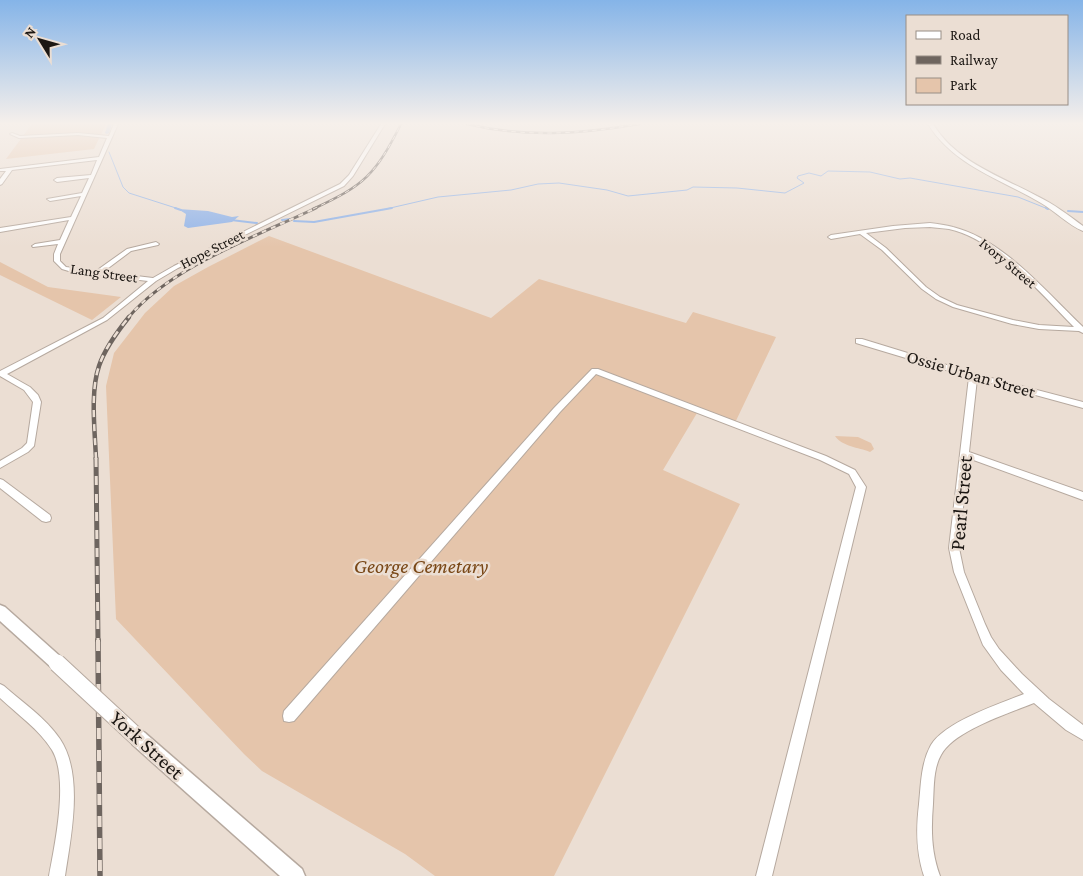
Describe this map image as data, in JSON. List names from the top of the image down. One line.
{"streets":{"main road":["York Street"],"street":["Hope Street","Ivory Street","Lang Street","Ossie Urban Street","Pearl Street"]},"crossings":[["Hope Street","Lang Street"],["Ossie Urban Street","Pearl Street"]],"parks":["George Cemetary"],"legend":["Road","Railway","Park"],"north":"top left"}
